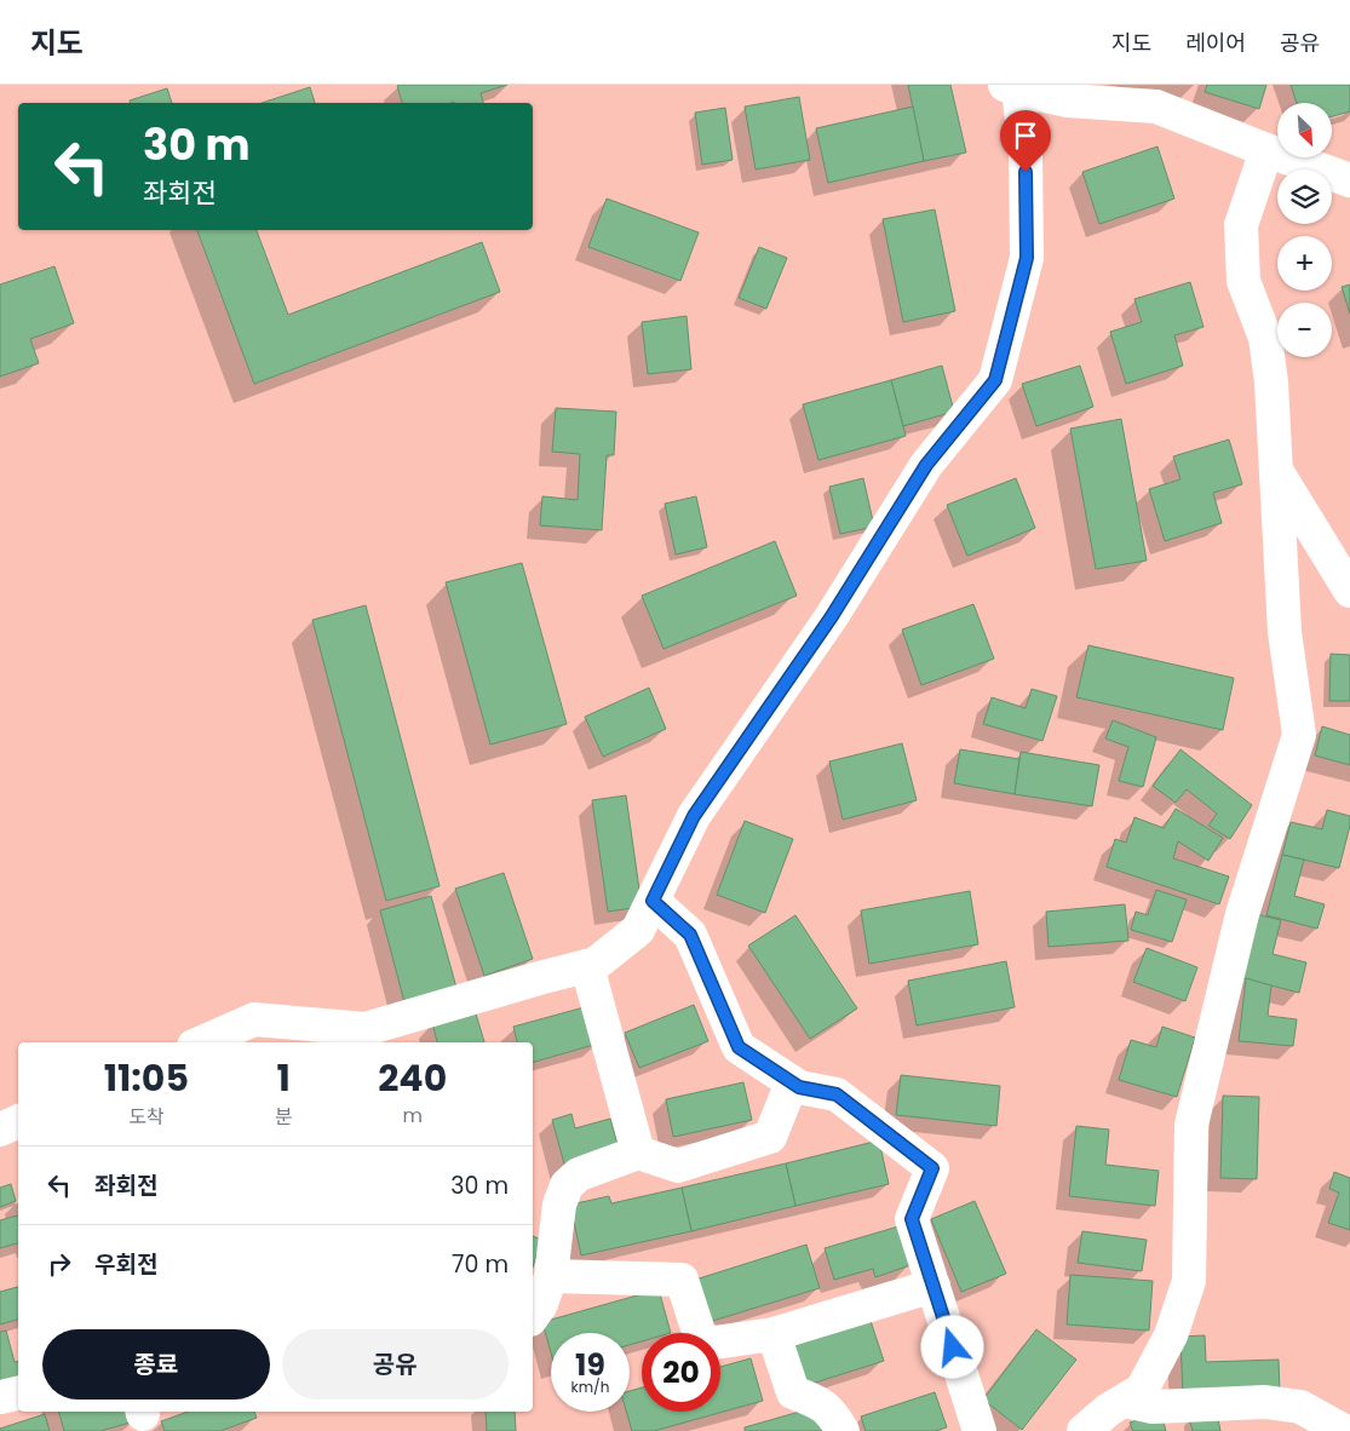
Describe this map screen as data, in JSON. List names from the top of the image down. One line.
{"north":"bottom right","page":{"header":"지도","nav":["지도","레이어","공유"],"map_buttons":["+","−"],"turn":["30 m","좌회전"],"eta":["11:05","도착","1","분","240","m"],"list":[{"name":"좌회전","value":"30 m"},{"name":"우회전","value":"70 m"}],"buttons":["종료","공유"],"speed":"19 km/h","limit":"20"}}
